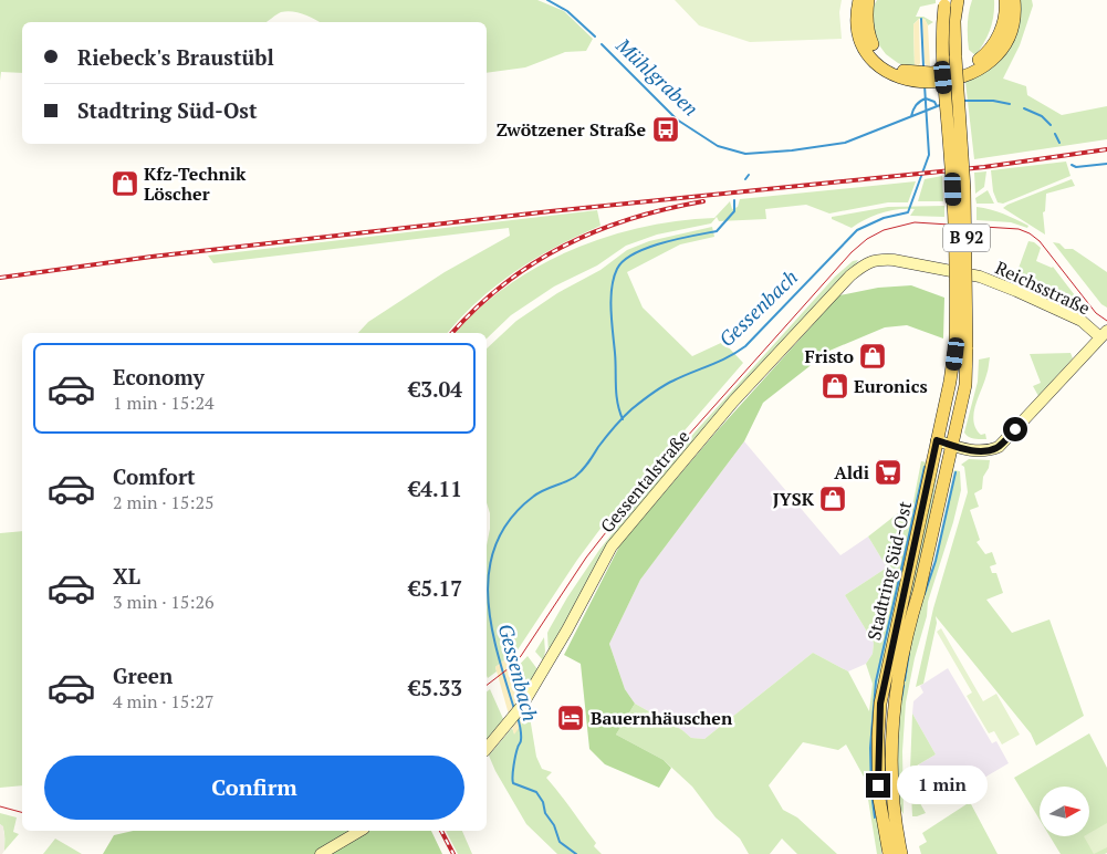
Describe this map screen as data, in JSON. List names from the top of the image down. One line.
{"streets":{"main road":["B 92","Reichsstraße","Gessentalstraße","Stadtring Süd-Ost"]},"crossings":[["Reichsstraße","Gessentalstraße"]],"water":["Mühlgraben","Gessenbach"],"places":{"bus stop":["Zwötzener Straße"],"shop":["Kfz-Technik Löscher","Fristo","Euronics","JYSK"],"supermarket":["Aldi"],"hotel":["Bauernhäuschen"]},"north":"right","page":{"banner":["Riebeck's Braustübl","Stadtring Süd-Ost"],"list":[{"name":"Economy","note":"1 min · 15:24","value":"€3.04"},{"name":"Comfort","note":"2 min · 15:25","value":"€4.11"},{"name":"XL","note":"3 min · 15:26","value":"€5.17"},{"name":"Green","note":"4 min · 15:27","value":"€5.33"}],"buttons":"Confirm","bubble":"1 min"}}
